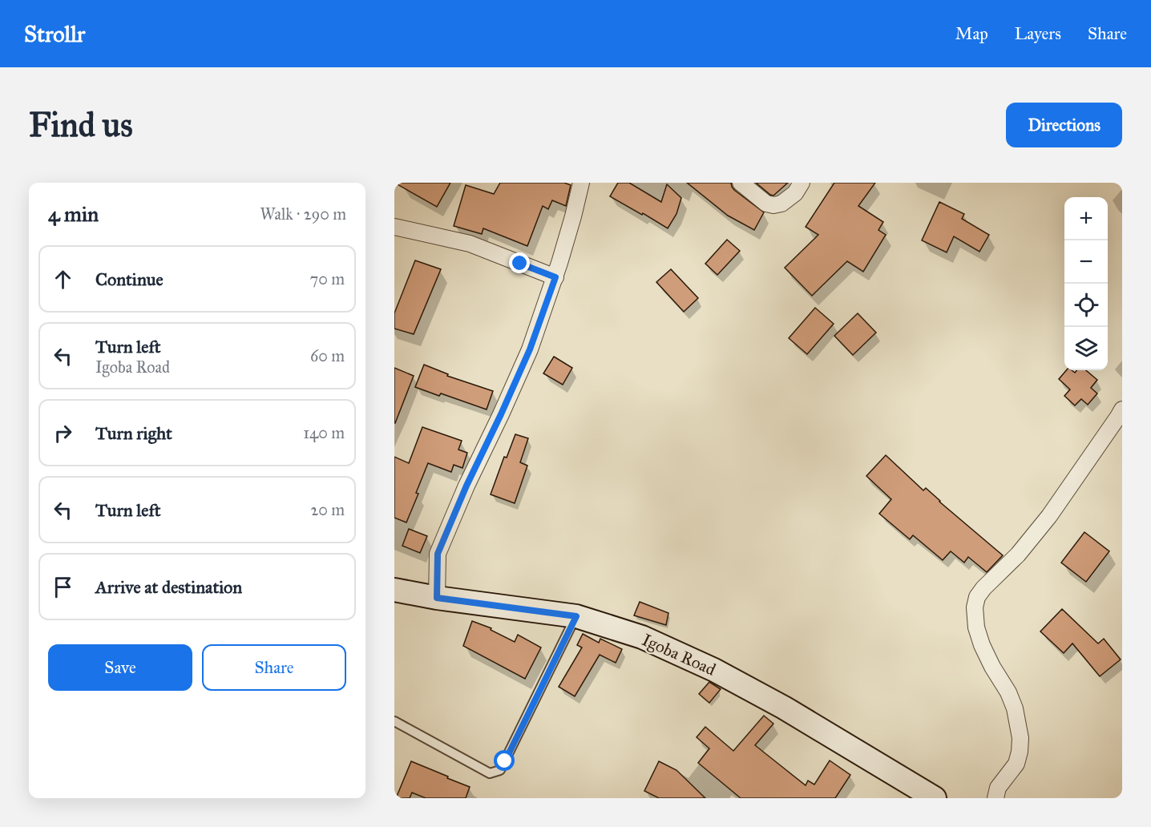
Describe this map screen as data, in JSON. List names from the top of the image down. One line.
{"streets":{"street":["Igoba Road"]},"page":{"header":"Strollr","nav":["Map","Layers","Share"],"buttons":["Directions",["Save","Share"]],"title":"Find us","heading":["4 min","Walk · 290 m"],"map_buttons":["+","−"],"list":[["Continue","70 m"],["Turn left","Igoba Road","60 m"],["Turn right","140 m"],["Turn left","20 m"],"Arrive at destination"]}}
